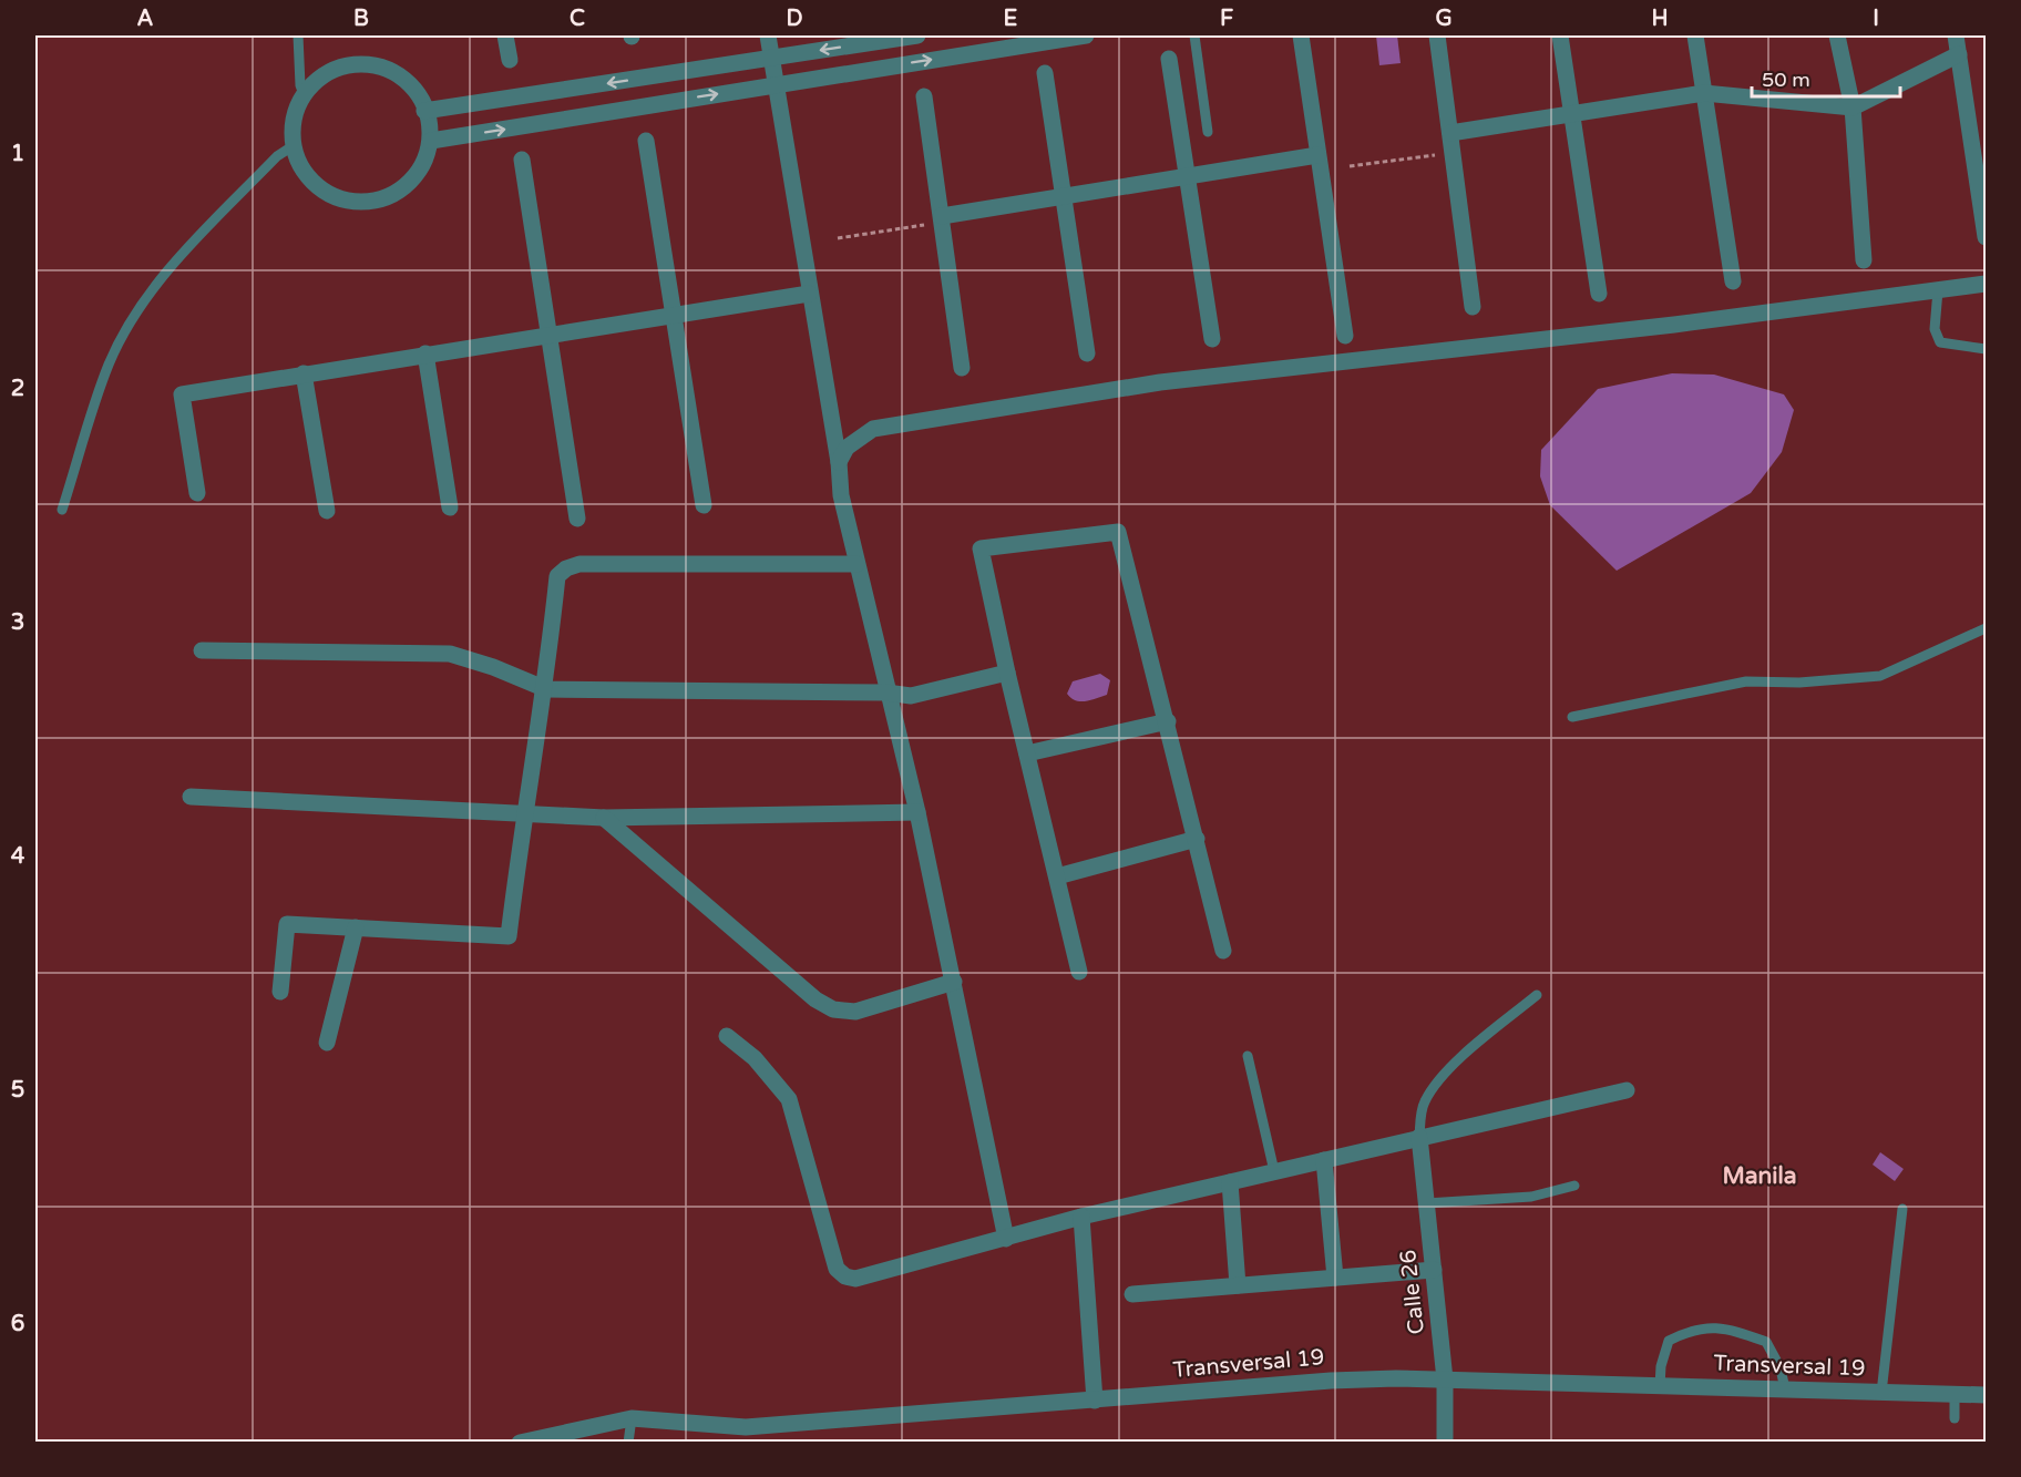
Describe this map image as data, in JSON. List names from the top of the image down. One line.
{"streets":{"street":["Calle 26","Transversal 19"]},"crossings":[["Calle 26","Transversal 19"]],"districts":["Manila"],"scale_bar":"50 m","grid":{"columns":["A","B","C","D","E","F","G","H","I"],"rows":["1","2","3","4","5","6"]}}
